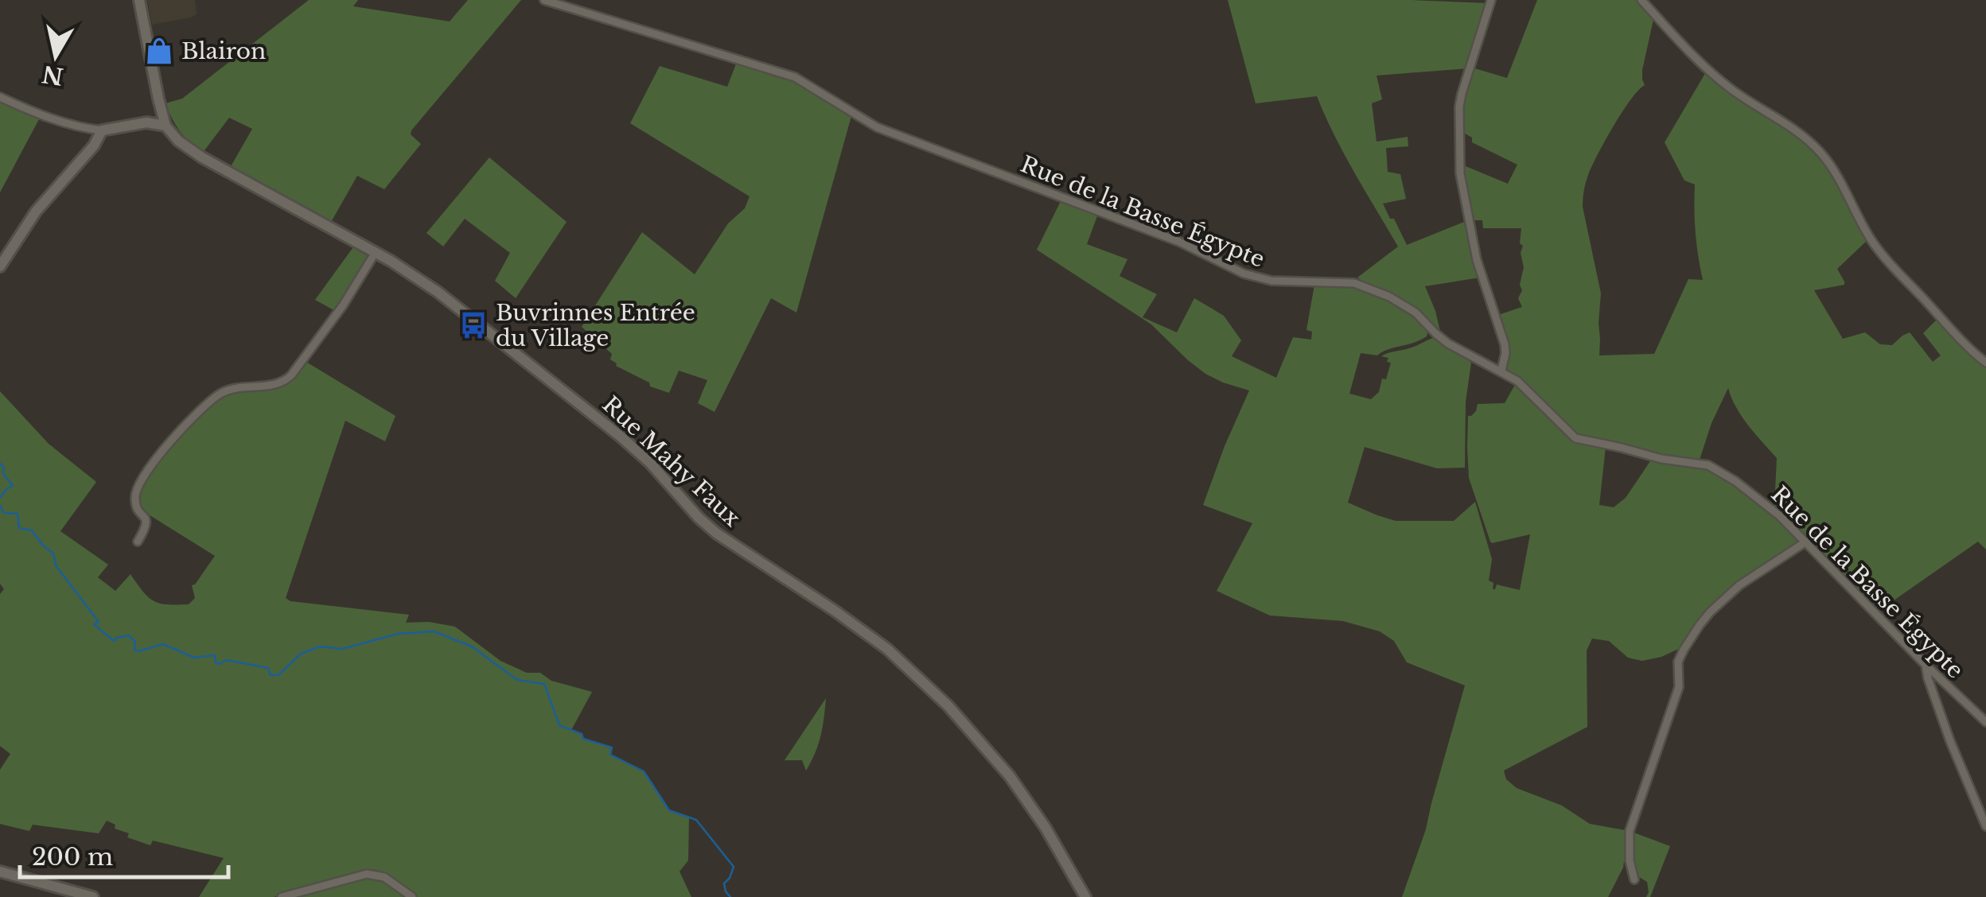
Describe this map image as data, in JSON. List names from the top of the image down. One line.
{"streets":{"street":["Rue de la Basse Égypte","Rue Mahy Faux"]},"places":{"shop":["Blairon"],"bus stop":["Buvrinnes Entrée du Village"]},"scale_bar":"200 m","north":"bottom"}
